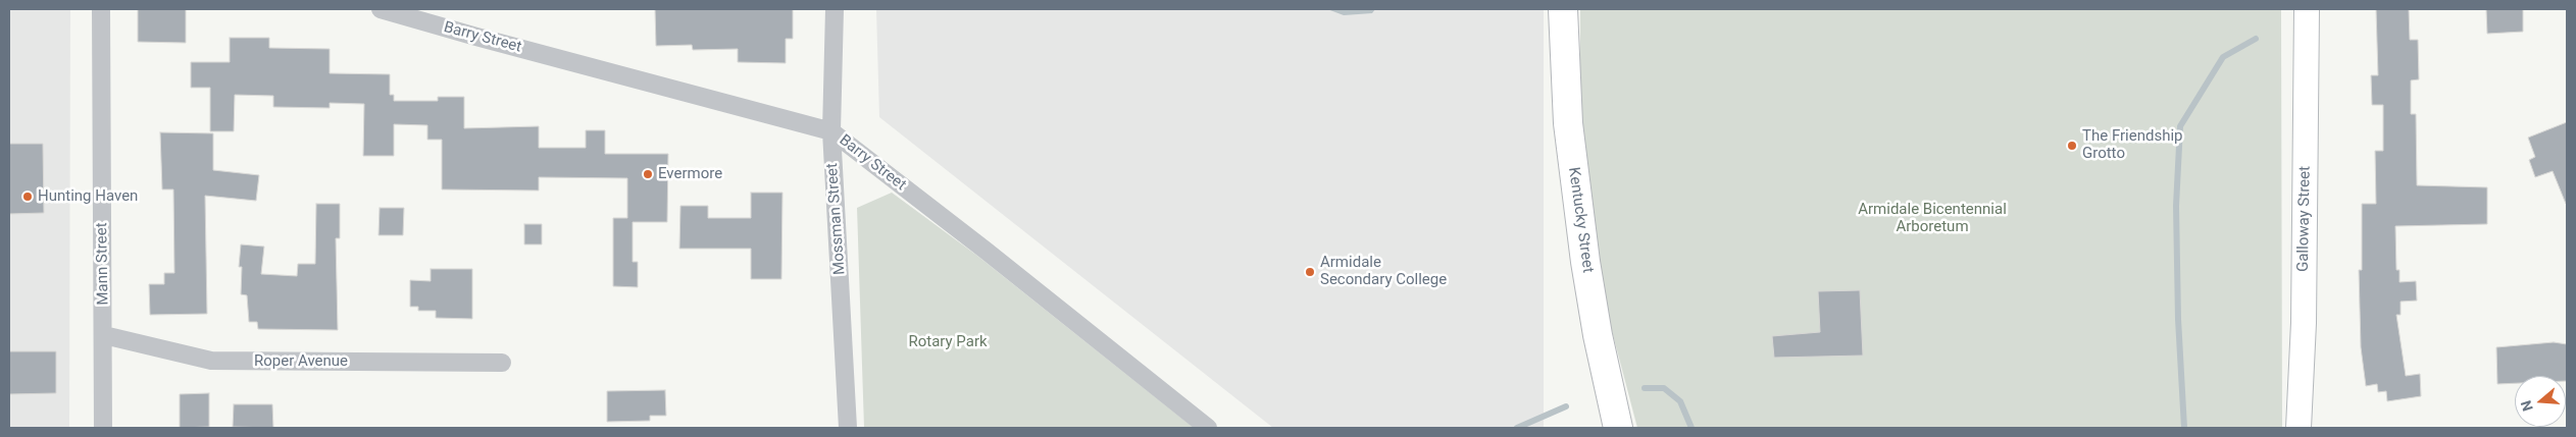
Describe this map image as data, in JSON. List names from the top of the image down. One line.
{"streets":{"main road":["Kentucky Street"],"street":["Barry Street","Mossman Street","Galloway Street","Mann Street","Roper Avenue"]},"crossings":[["Barry Street","Mossman Street"],["Mann Street","Roper Avenue"]],"parks":["Armidale Bicentennial Arboretum","Rotary Park"],"places":["The Friendship Grotto","Evermore","Hunting Haven","Armidale Secondary College"],"north":"left"}
